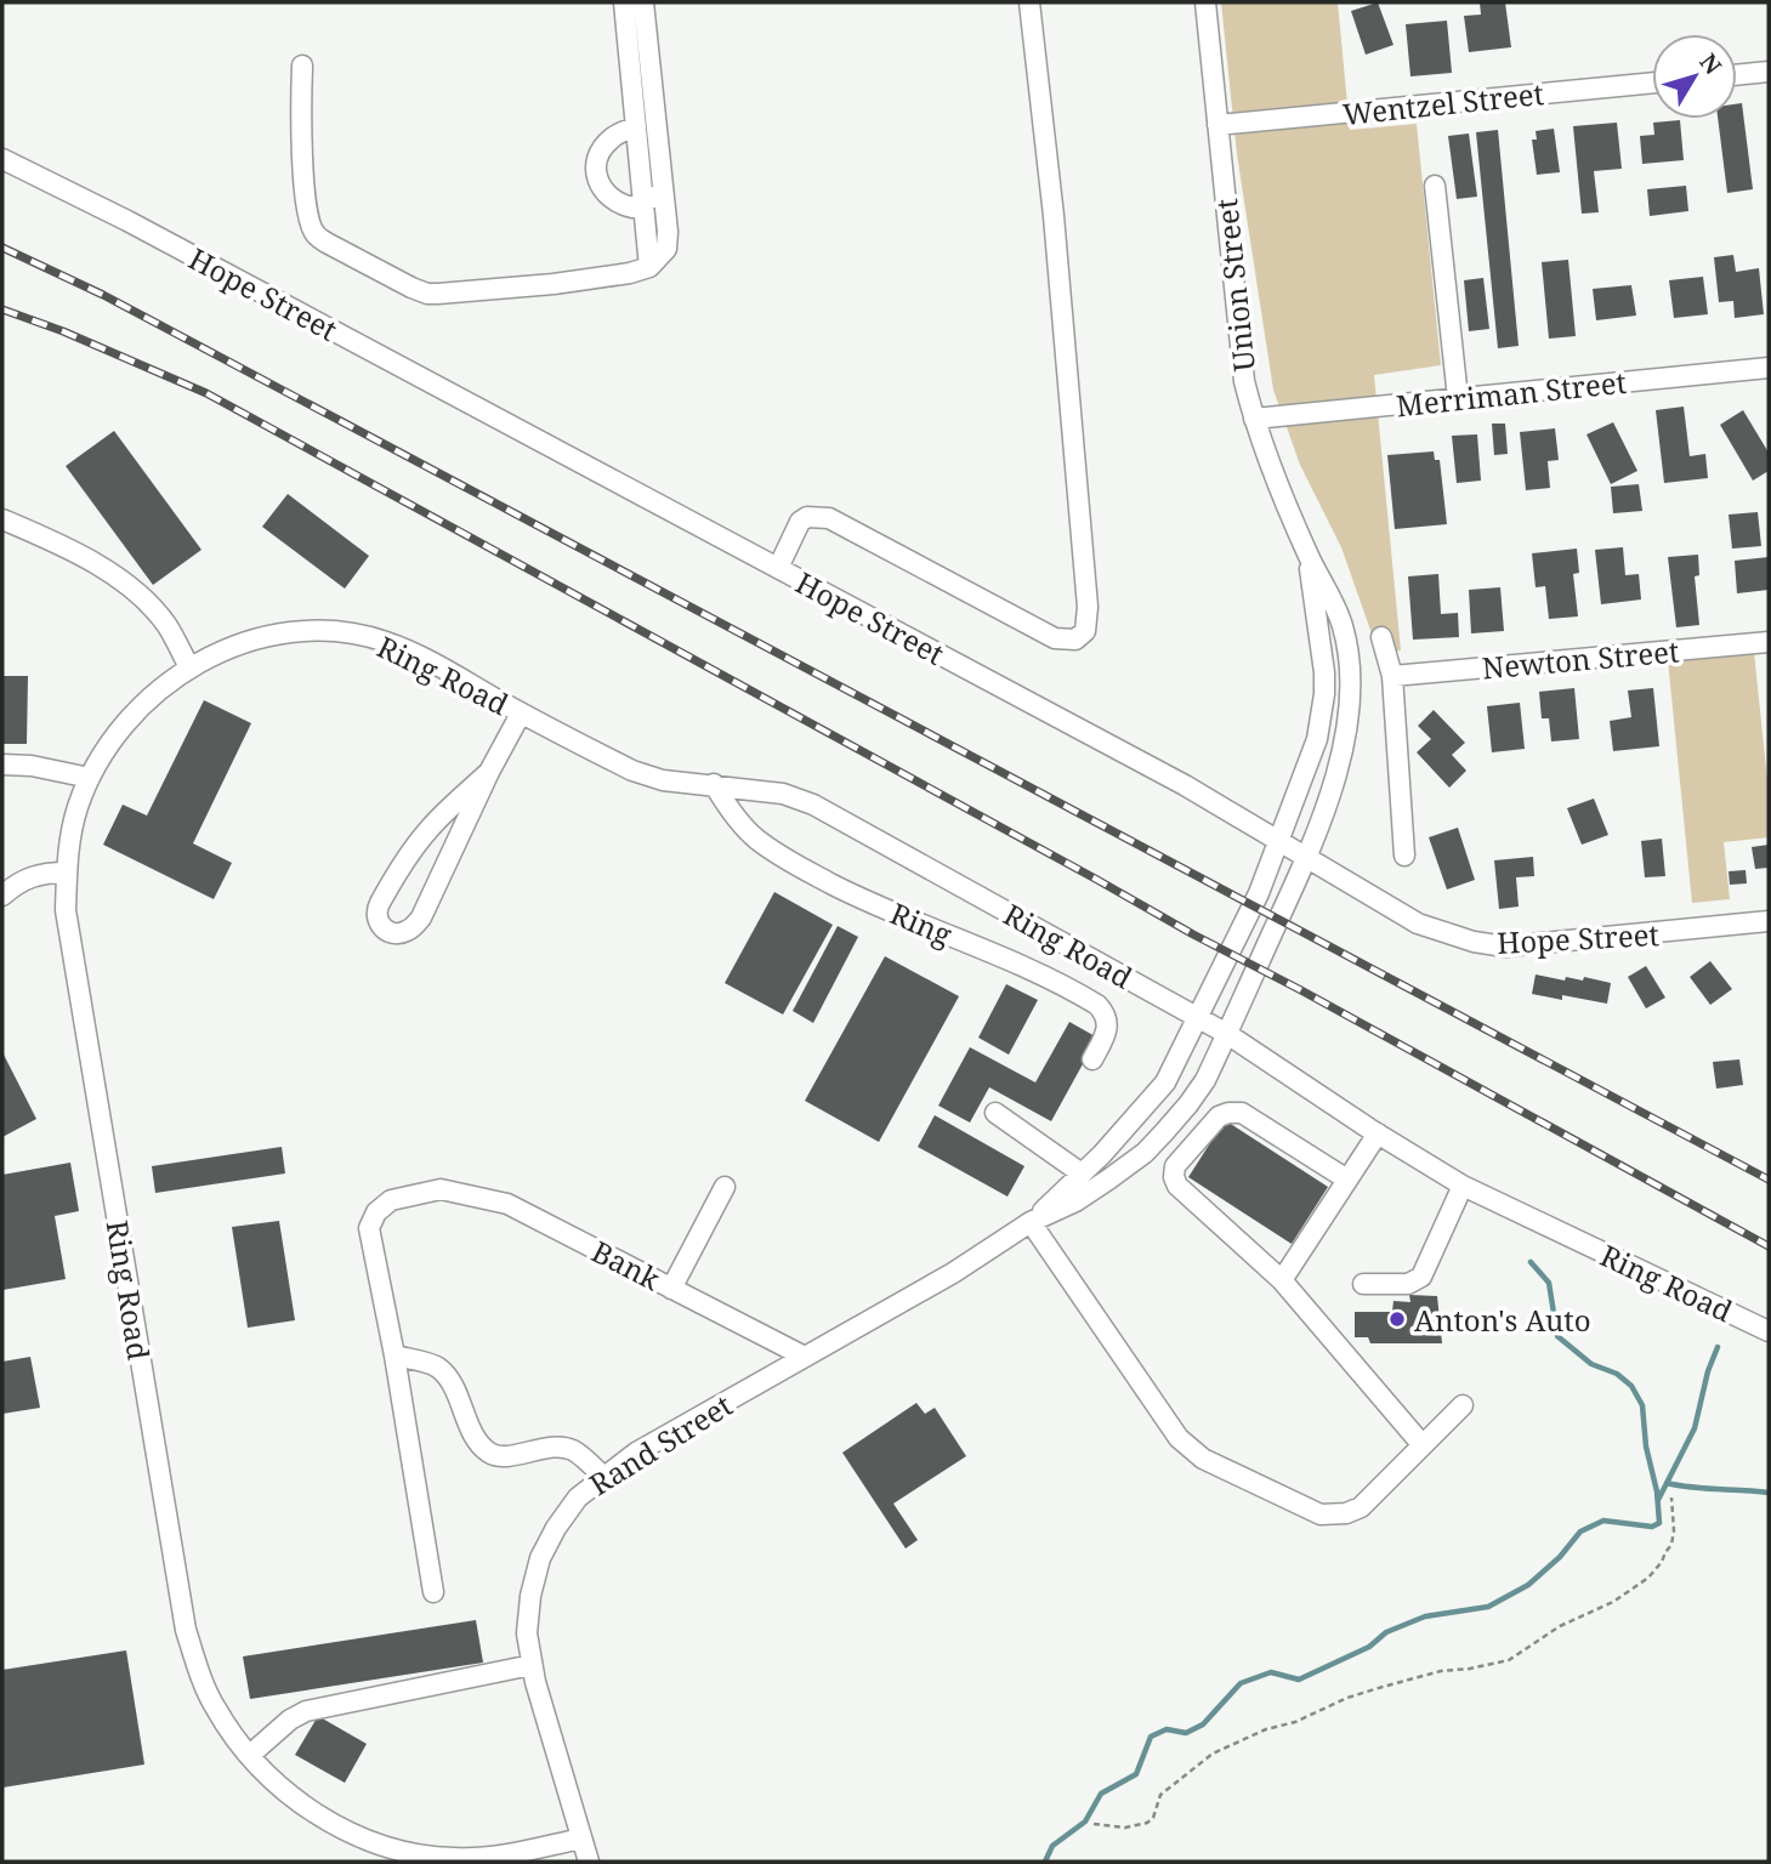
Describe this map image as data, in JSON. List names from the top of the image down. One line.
{"streets":{"street":["Wentzel Street","Union Street","Hope Street","Merriman Street","Newton Street","Ring Road","Ring","Bank","Rand Street"]},"crossings":[["Wentzel Street","Union Street"],["Union Street","Hope Street"],["Union Street","Merriman Street"],["Union Street","Ring Road"],["Union Street","Rand Street"],["Ring Road","Ring"],["Ring Road","Rand Street"],["Bank","Rand Street"]],"places":["Anton's Auto"],"north":"top right"}
